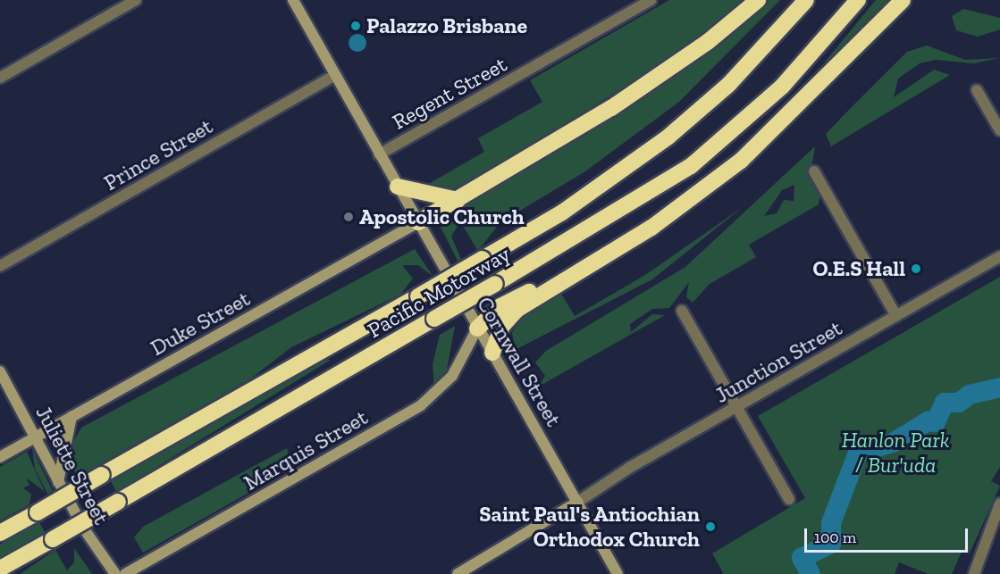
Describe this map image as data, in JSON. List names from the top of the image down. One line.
{"streets":{"highway":["Pacific Motorway"],"main road":["Duke Street","Cornwall Street","Marquis Street","Juliette Street"],"street":["Regent Street","Prince Street","Junction Street"]},"crossings":[["Regent Street","Cornwall Street"],["Prince Street","Cornwall Street"],["Duke Street","Cornwall Street"],["Duke Street","Juliette Street"],["Cornwall Street","Junction Street"],["Cornwall Street","Marquis Street"]],"parks":["Hanlon Park / Bur'uda"],"places":["Palazzo Brisbane","Apostolic Church","O.E.S Hall","Saint Paul's Antiochian Orthodox Church"],"scale_bar":"100 m"}
